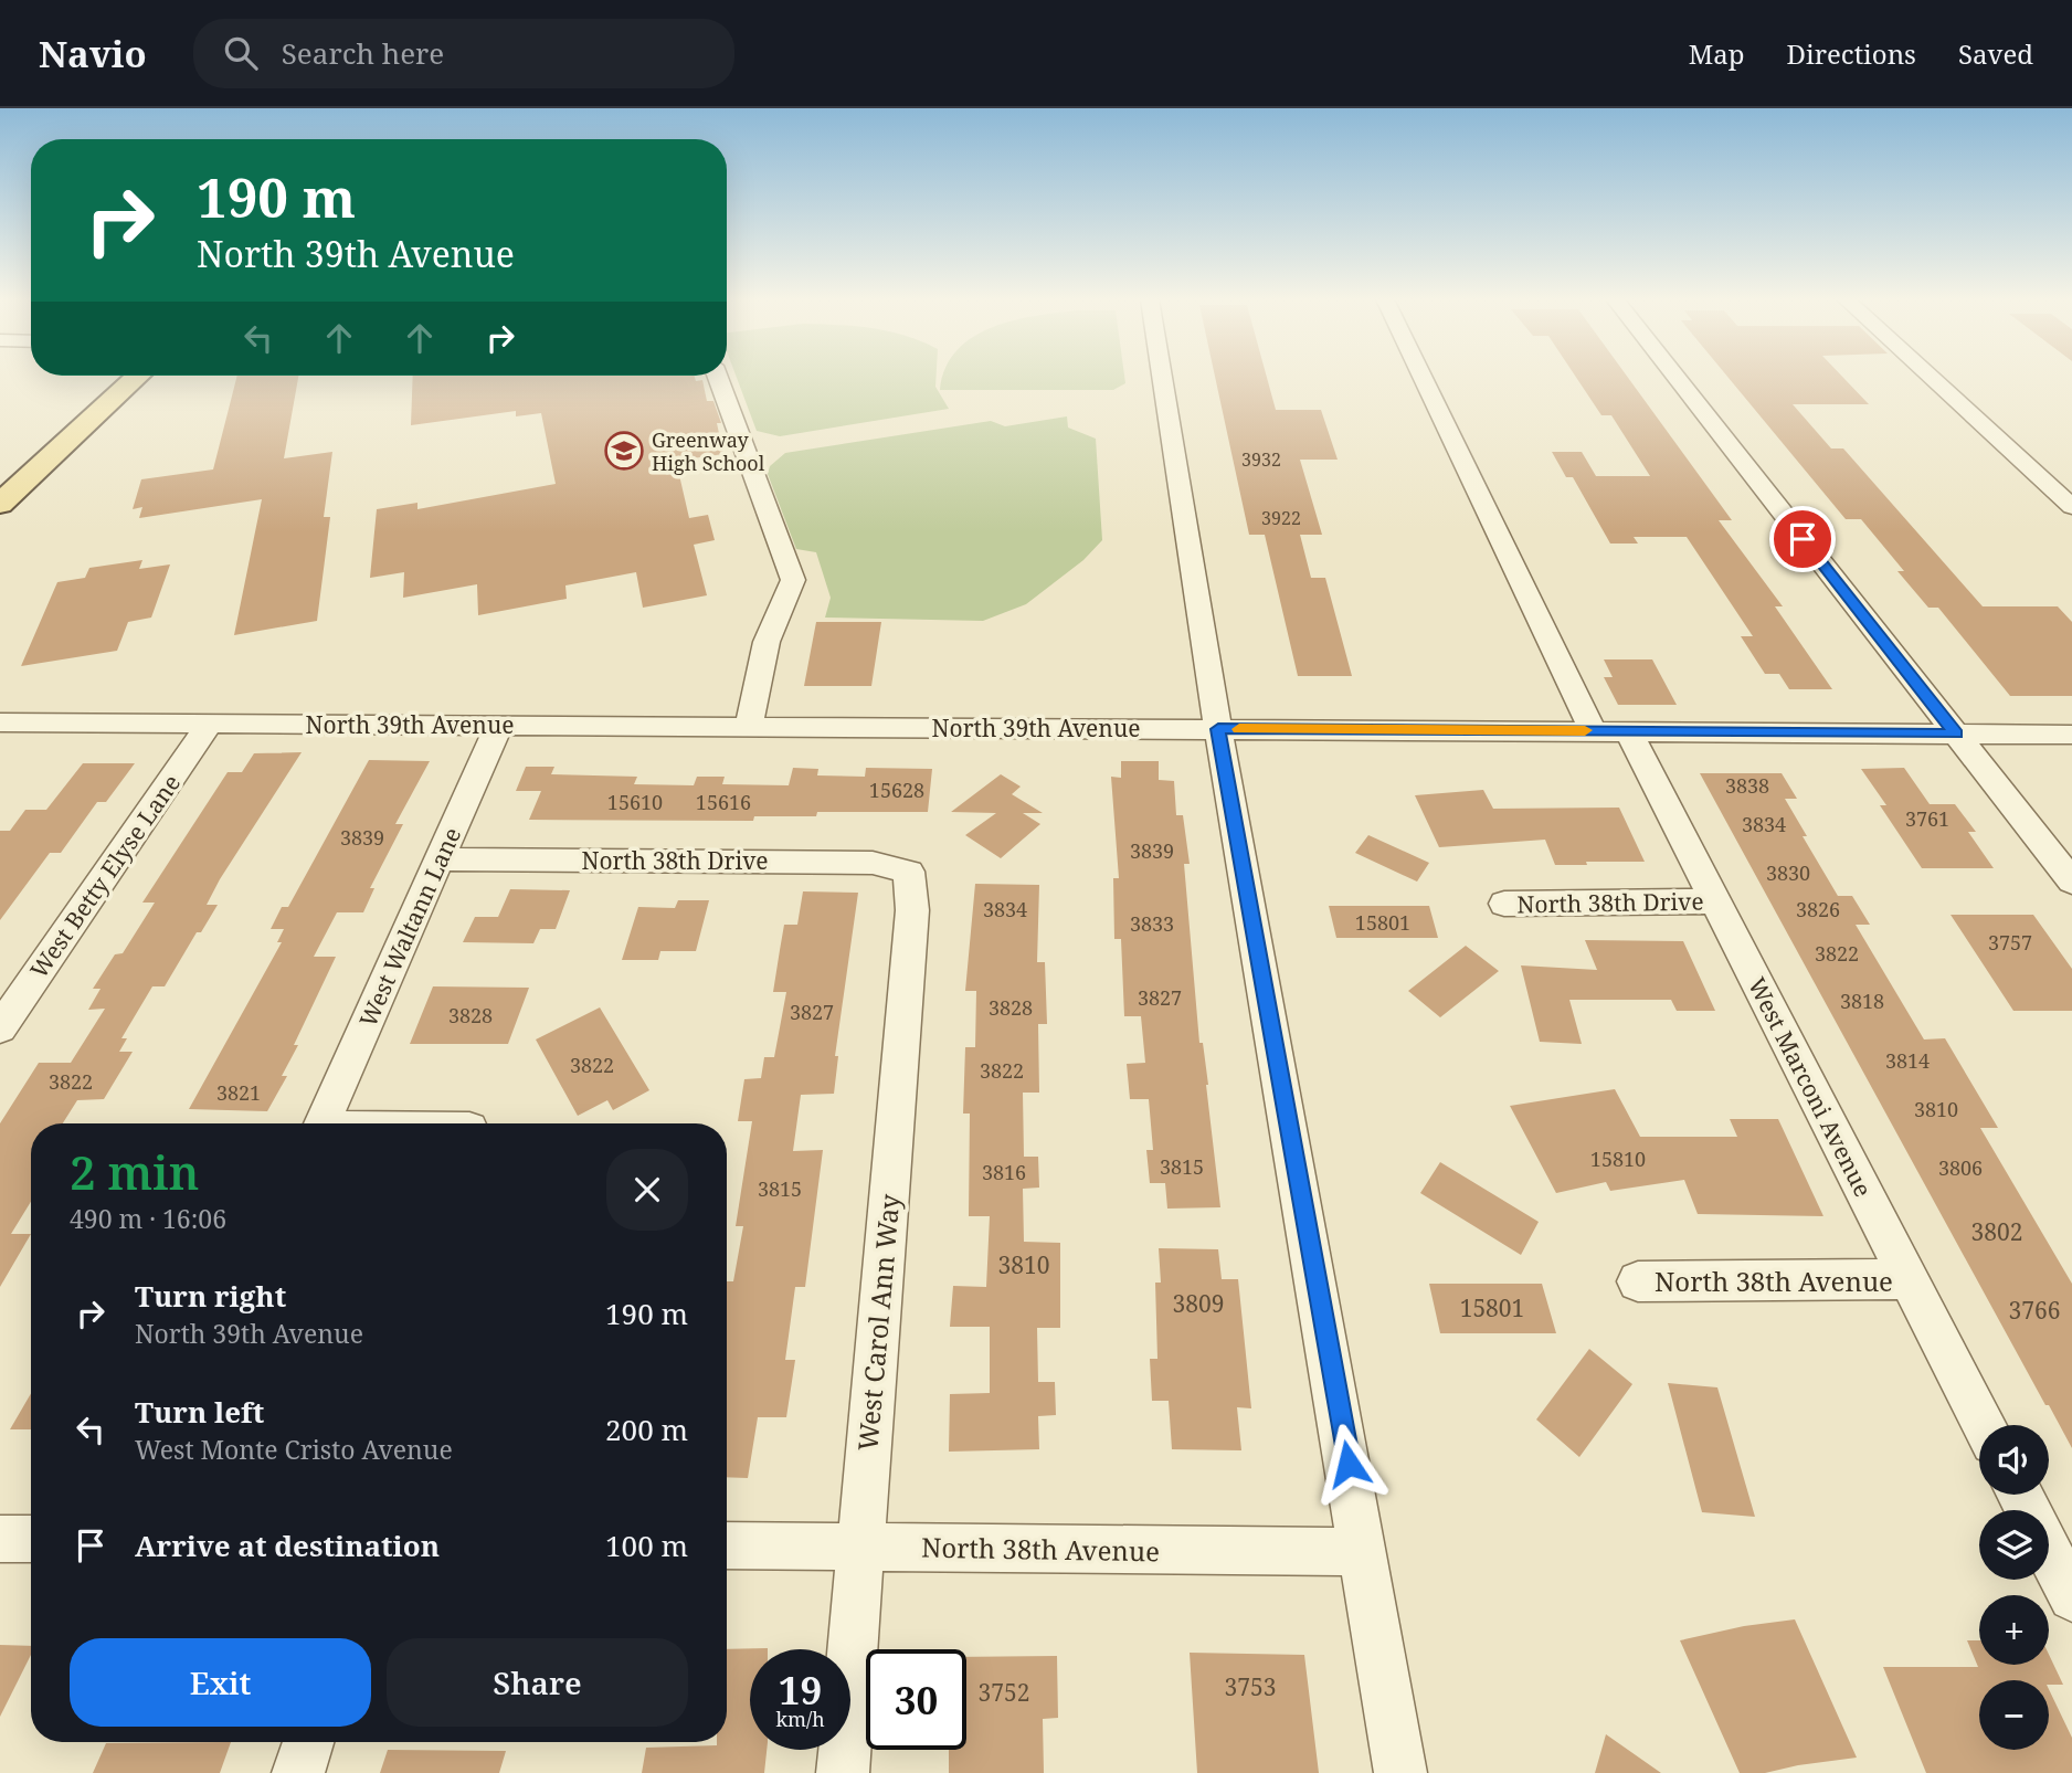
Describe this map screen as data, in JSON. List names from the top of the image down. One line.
{"streets":{"street":["North 39th Avenue","North 38th Drive","West Betty Elyse Lane","West Waltann Lane","West Marconi Avenue","North 38th Avenue","West Carol Ann Way"]},"crossings":[["North 39th Avenue","West Betty Elyse Lane"],["North 39th Avenue","West Waltann Lane"],["North 39th Avenue","West Marconi Avenue"],["North 38th Drive","West Waltann Lane"],["North 38th Drive","West Marconi Avenue"],["North 38th Drive","West Carol Ann Way"],["West Marconi Avenue","North 38th Avenue"],["North 38th Avenue","West Carol Ann Way"]],"places":{"school or university":["Greenway High School"]},"house_numbers":["3932","3922","3838","15628","15610","15616","3761","3834","3839","3839","3830","3834","3826","15801","3833","3757","3822","3827","3818","3828","3827","3828","3814","3822","3822","3822","3821","3810","15810","3815","3806","3816","3815","3802","3810","3809","15801","3766","3753","3752"],"page":{"header":"Navio","search":"Search here","nav":["Map","Directions","Saved"],"turn":["190 m","North 39th Avenue"],"heading":["2 min","490 m · 16:06"],"list":[{"name":"Turn right","note":"North 39th Avenue","value":"190 m"},{"name":"Turn left","note":"West Monte Cristo Avenue","value":"200 m"},{"name":"Arrive at destination","value":"100 m"}],"map_buttons":["+","−"],"buttons":["Exit","Share"],"speed":"19 km/h","limit":"30"}}
